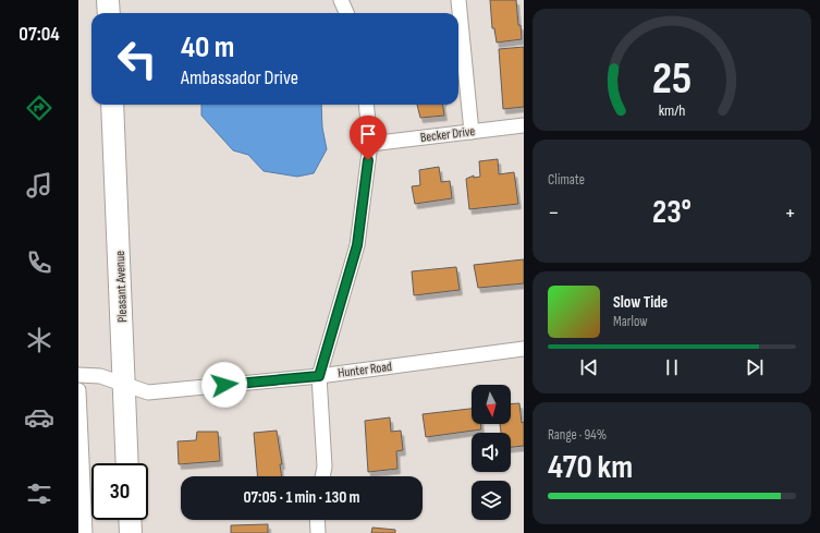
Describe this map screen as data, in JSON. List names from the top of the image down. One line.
{"streets":{"main road":["Pleasant Avenue"],"street":["Becker Drive","Hunter Road"]},"crossings":[["Pleasant Avenue","Hunter Road"]],"north":"bottom","page":{"tabs":"07:04","turn":["40 m","Ambassador Drive"],"tile":["Climate",["Range · 94%","470 km"]],"heat":["−","23°","+"],"song":["Slow Tide","Marlow"],"limit":"30","trip":"07:05 · 1 min · 130 m","gauge":["25","km/h"]}}
